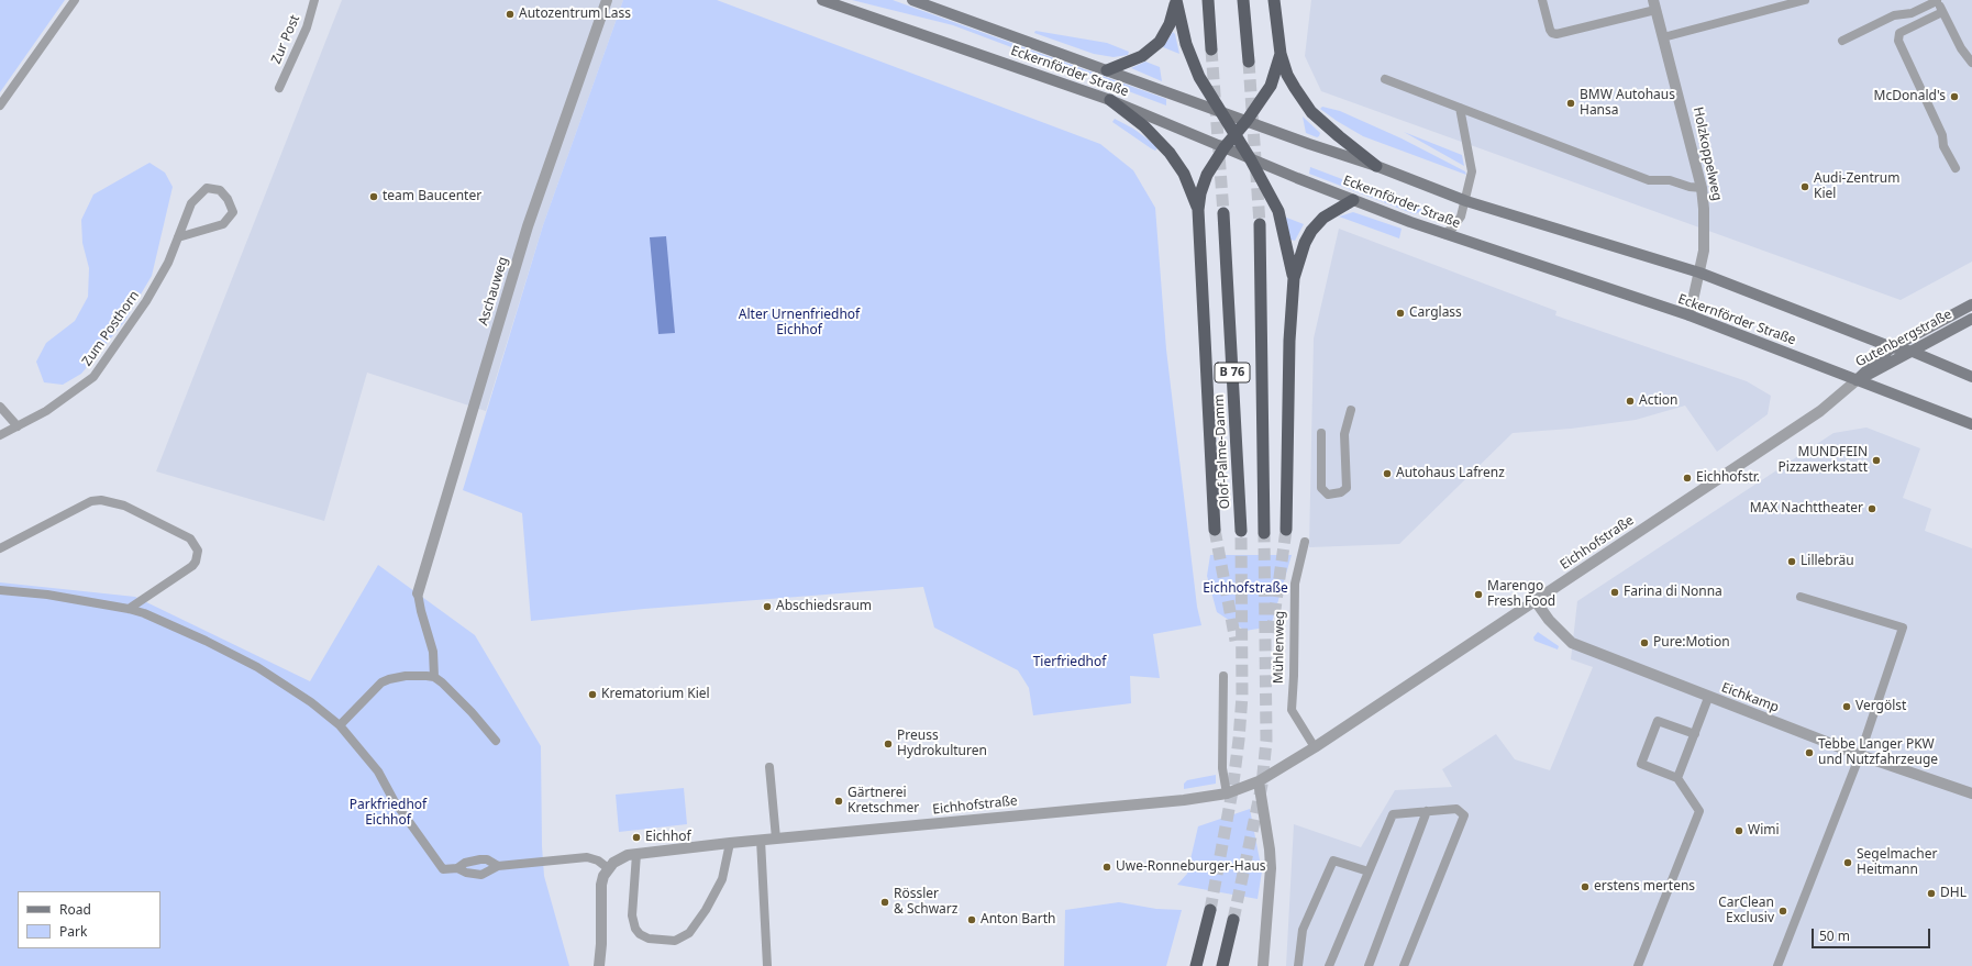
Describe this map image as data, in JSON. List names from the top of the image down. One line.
{"streets":{"highway":["B 76","Olof-Palme-Damm"],"main road":["Eckernförder Straße","Gutenbergstraße"],"street":["Holzkoppelweg","Aschauweg","Eichhofstraße","Eichkamp"],"lane":["Zur Post","Zum Posthorn","Mühlenweg"]},"crossings":[["Eckernförder Straße","Holzkoppelweg"],["Eckernförder Straße","Gutenbergstraße"],["Eckernförder Straße","Eichhofstraße"],["Gutenbergstraße","Eichhofstraße"],["Eichhofstraße","Mühlenweg"],["Eichhofstraße","Eichkamp"]],"parks":["Alter Urnenfriedhof Eichhof","Eichhofstraße","Tierfriedhof","Parkfriedhof Eichhof"],"places":["Autozentrum Lass","McDonald's","BMW Autohaus Hansa","Audi-Zentrum Kiel","team Baucenter","Carglass","Action","MUNDFEIN Pizzawerkstatt","Autohaus Lafrenz","Eichhofstr.","MAX Nachttheater","Lillebräu","Farina di Nonna","Marengo Fresh Food","Abschiedsraum","Pure:Motion","Krematorium Kiel","Vergölst","Preuss Hydrokulturen","Tebbe Langer PKW und Nutzfahrzeuge","Gärtnerei Kretschmer","Wimi","Eichhof","Segelmacher Heitmann","Uwe-Ronneburger-Haus","erstens mertens","DHL","Rössler & Schwarz","CarClean Exclusiv","Anton Barth"],"legend":["Road","Park"],"scale_bar":"50 m"}
